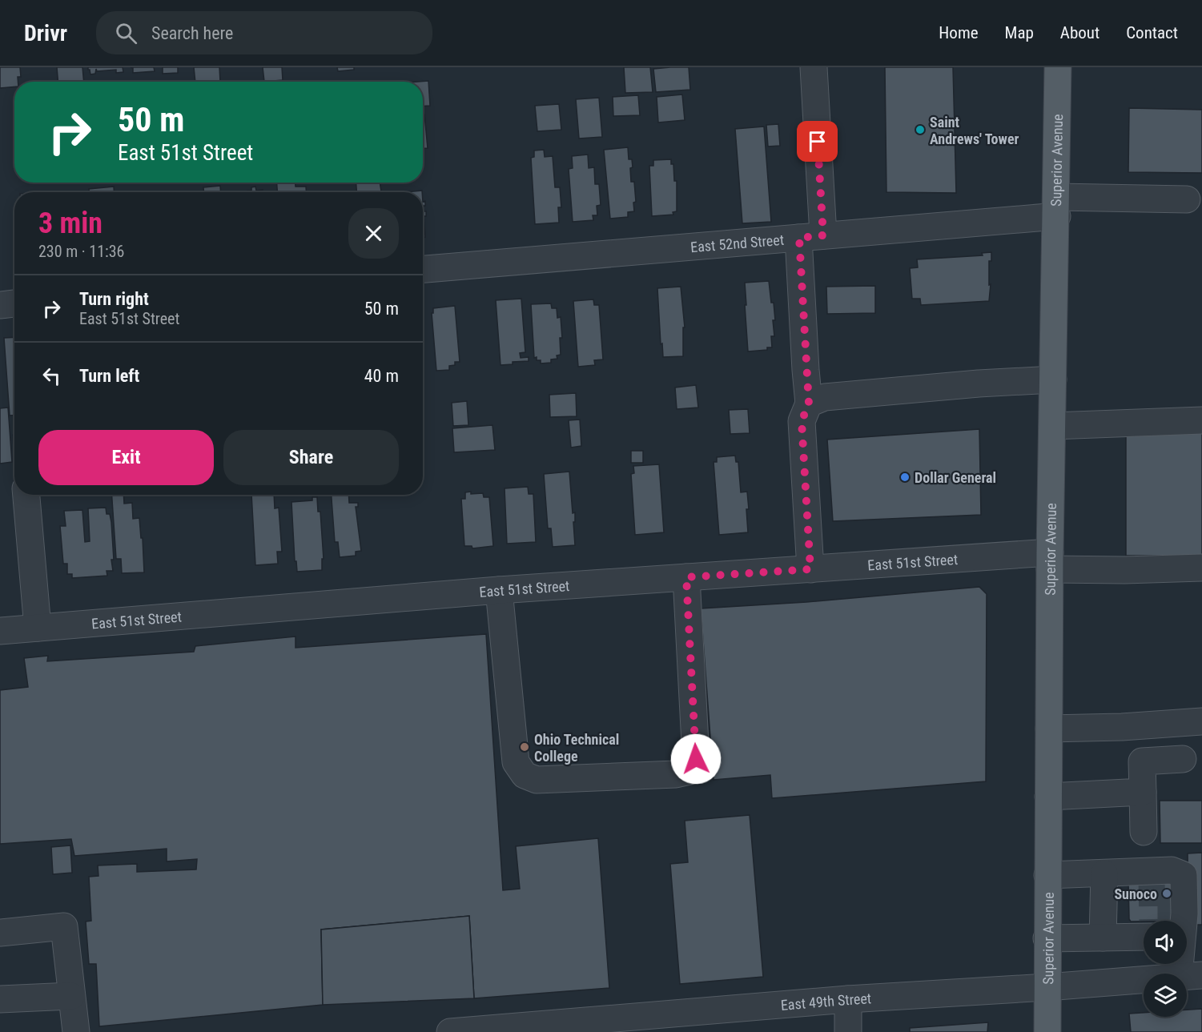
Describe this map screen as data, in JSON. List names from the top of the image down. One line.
{"streets":{"main road":["Superior Avenue"],"street":["East 52nd Street","East 51st Street","East 49th Street"]},"crossings":[["Superior Avenue","East 52nd Street"],["Superior Avenue","East 51st Street"],["Superior Avenue","East 49th Street"]],"places":["Saint Andrews' Tower","Dollar General","Ohio Technical College","Sunoco"],"page":{"header":"Drivr","search":"Search here","nav":["Home","Map","About","Contact"],"turn":["50 m","East 51st Street"],"heading":["3 min","230 m · 11:36"],"list":[{"name":"Turn right","note":"East 51st Street","value":"50 m"},{"name":"Turn left","value":"40 m"}],"buttons":["Exit","Share"]}}
